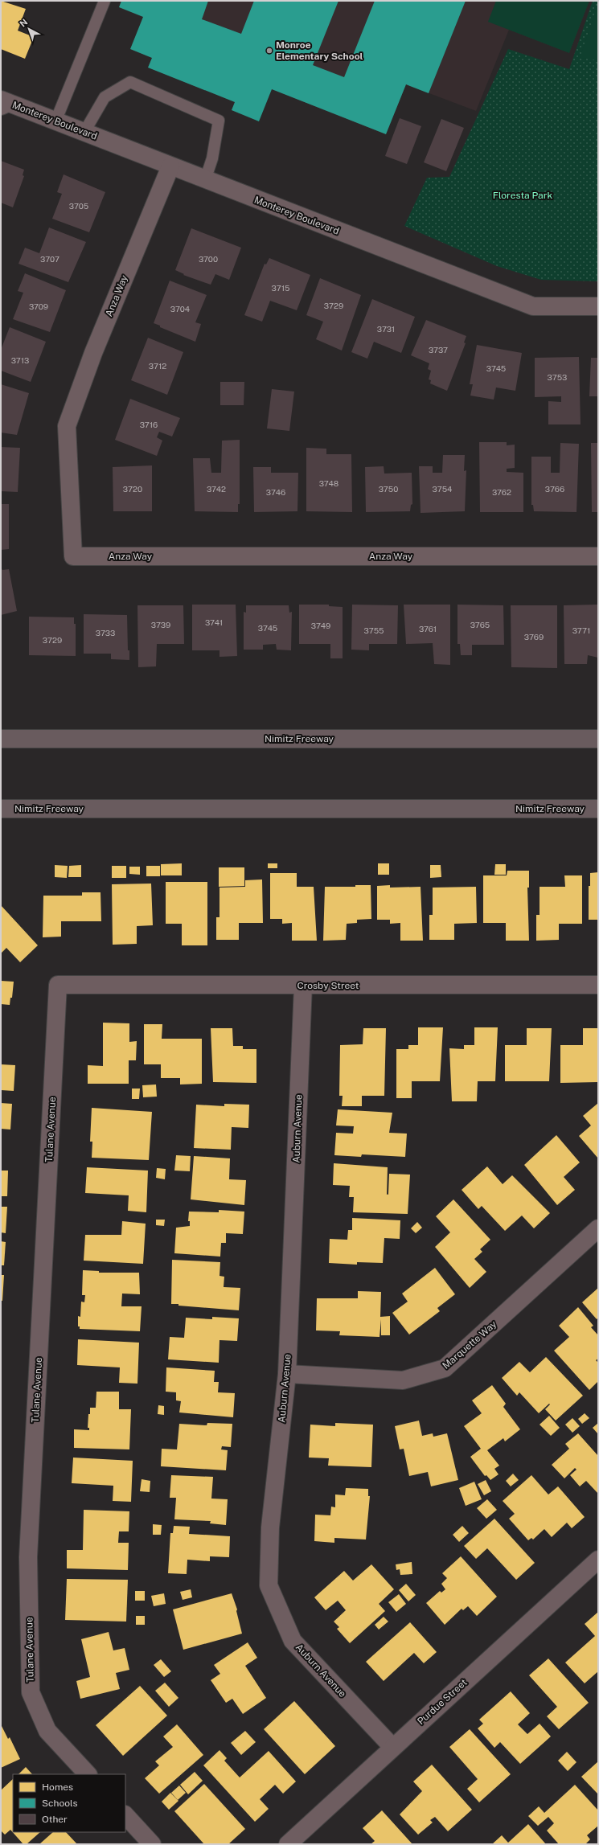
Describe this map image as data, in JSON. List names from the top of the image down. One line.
{"streets":{"highway":["Nimitz Freeway"],"street":["Monterey Boulevard","Anza Way","Crosby Street","Auburn Avenue","Tulane Avenue","Marquette Way","Purdue Street"]},"crossings":[["Monterey Boulevard","Anza Way"],["Crosby Street","Auburn Avenue"],["Crosby Street","Tulane Avenue"],["Auburn Avenue","Marquette Way"],["Auburn Avenue","Purdue Street"]],"parks":["Floresta Park"],"places":["Monroe Elementary School"],"house_numbers":["3705","3707","3700","3715","3729","3709","3704","3731","3737","3713","3712","3745","3753","3716","3748","3720","3742","3750","3754","3766","3746","3762","3741","3739","3765","3749","3745","3761","3755","3771","3733","3769","3729"],"legend":["Homes","Schools","Other"],"north":"top left"}
